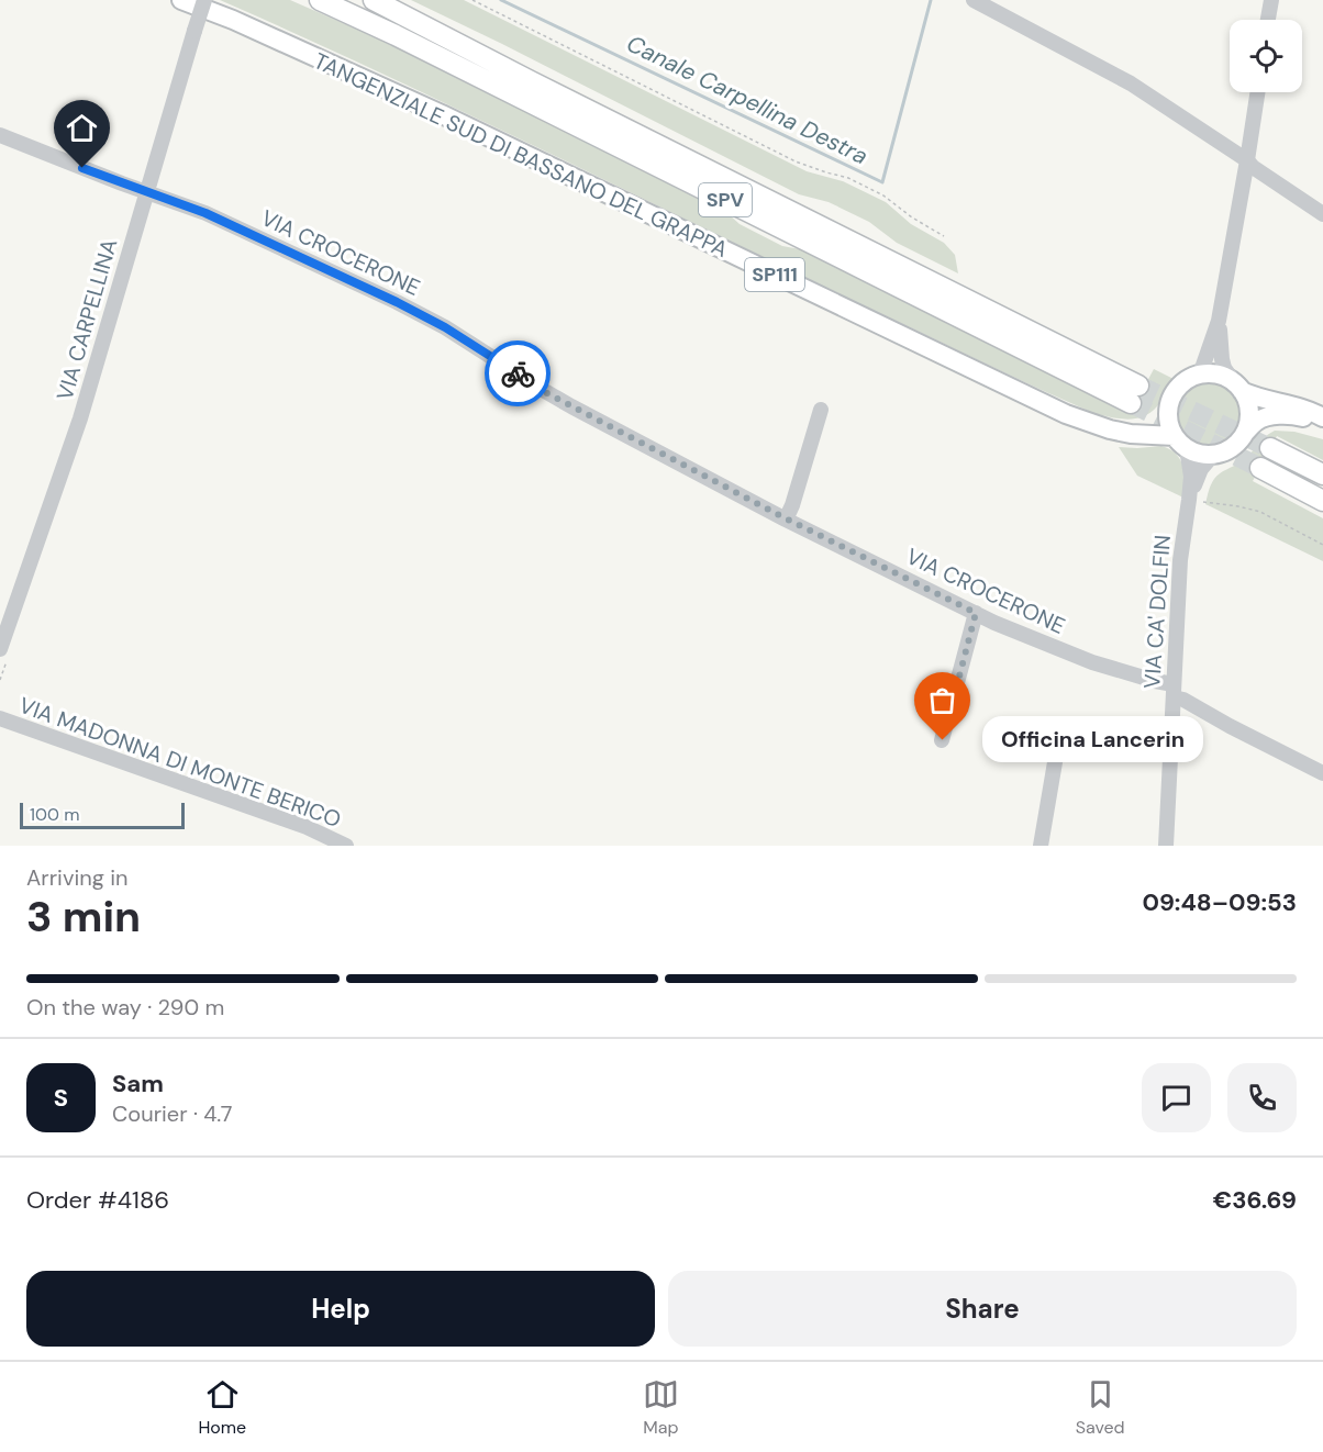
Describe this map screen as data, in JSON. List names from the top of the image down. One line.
{"streets":{"highway":["SPV"],"main road":["TANGENZIALE SUD DI BASSANO DEL GRAPPA","SP111"],"street":["VIA CROCERONE","VIA CARPELLINA","VIA CA' DOLFIN","VIA MADONNA DI MONTE BERICO"]},"crossings":[["TANGENZIALE SUD DI BASSANO DEL GRAPPA","VIA CA' DOLFIN"],["VIA CROCERONE","VIA CARPELLINA"],["VIA CROCERONE","VIA CA' DOLFIN"]],"water":["Canale Carpellina Destra"],"places":["Officina Lancerin"],"scale_bar":"100 m","page":{"bubble":"Officina Lancerin","scale":"100 m","heading":["3 min","Arriving in","09:48–09:53"],"panel":["Sam","Courier · 4.7","Order #4186","€36.69"],"bar":"On the way · 290 m","round":"S","buttons":["Help","Share"],"tabs":["Home","Map","Saved"]}}
